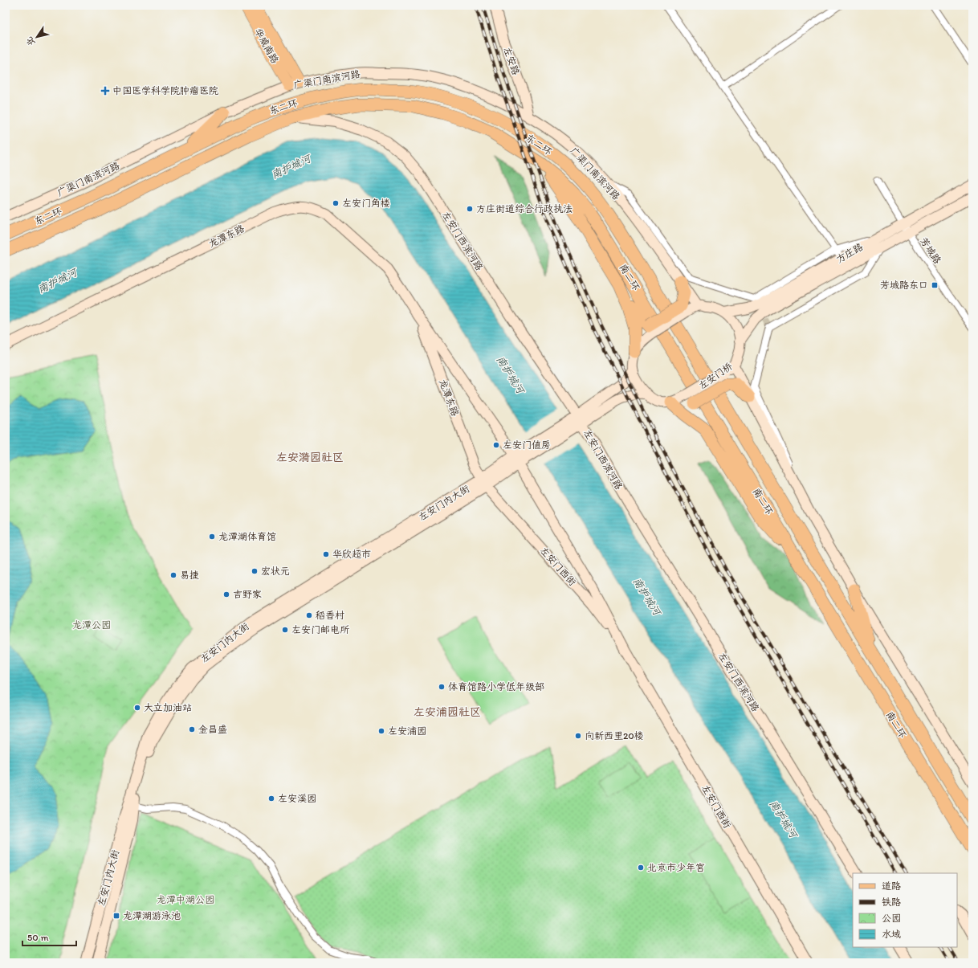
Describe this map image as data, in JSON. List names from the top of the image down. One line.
{"streets":{"highway":["东二环","南二环"],"main road":["华威南路"],"street":["左安路","广渠门南滨河路","龙潭东路","左安门西滨河路","芳城路","方庄路","左安门桥","左安门内大街","左安门西街"]},"crossings":[["华威南路","广渠门南滨河路"],["左安路","广渠门南滨河路"],["广渠门南滨河路","方庄路"],["广渠门南滨河路","左安门桥"],["东二环","左安门西滨河路"],["东二环","南二环"],["龙潭东路","左安门内大街"],["龙潭东路","左安门西街"],["左安门西滨河路","左安门内大街"],["芳城路","方庄路"],["方庄路","左安门桥"],["左安门内大街","左安门西街"]],"districts":["左安漪园社区","左安浦园社区"],"water":["南护城河"],"parks":["龙潭公园","龙潭中湖公园"],"places":{"health":["中国医学科学院肿瘤医院"],"other":["左安门角楼","方庄街道综合行政执法","左安门值房","龙潭湖体育馆","华欣超市","宏状元","易捷","吉野家","稻香村","左安门邮电所","体育馆路小学低年级部","大立加油站","金昌盛","左安浦园","向新西里20楼","左安溪园","北京市少年宫"],"transit":["芳城路东口","龙潭湖游泳池"]},"legend":["道路","铁路","公园","水域"],"scale_bar":"50 m","north":"bottom left"}
